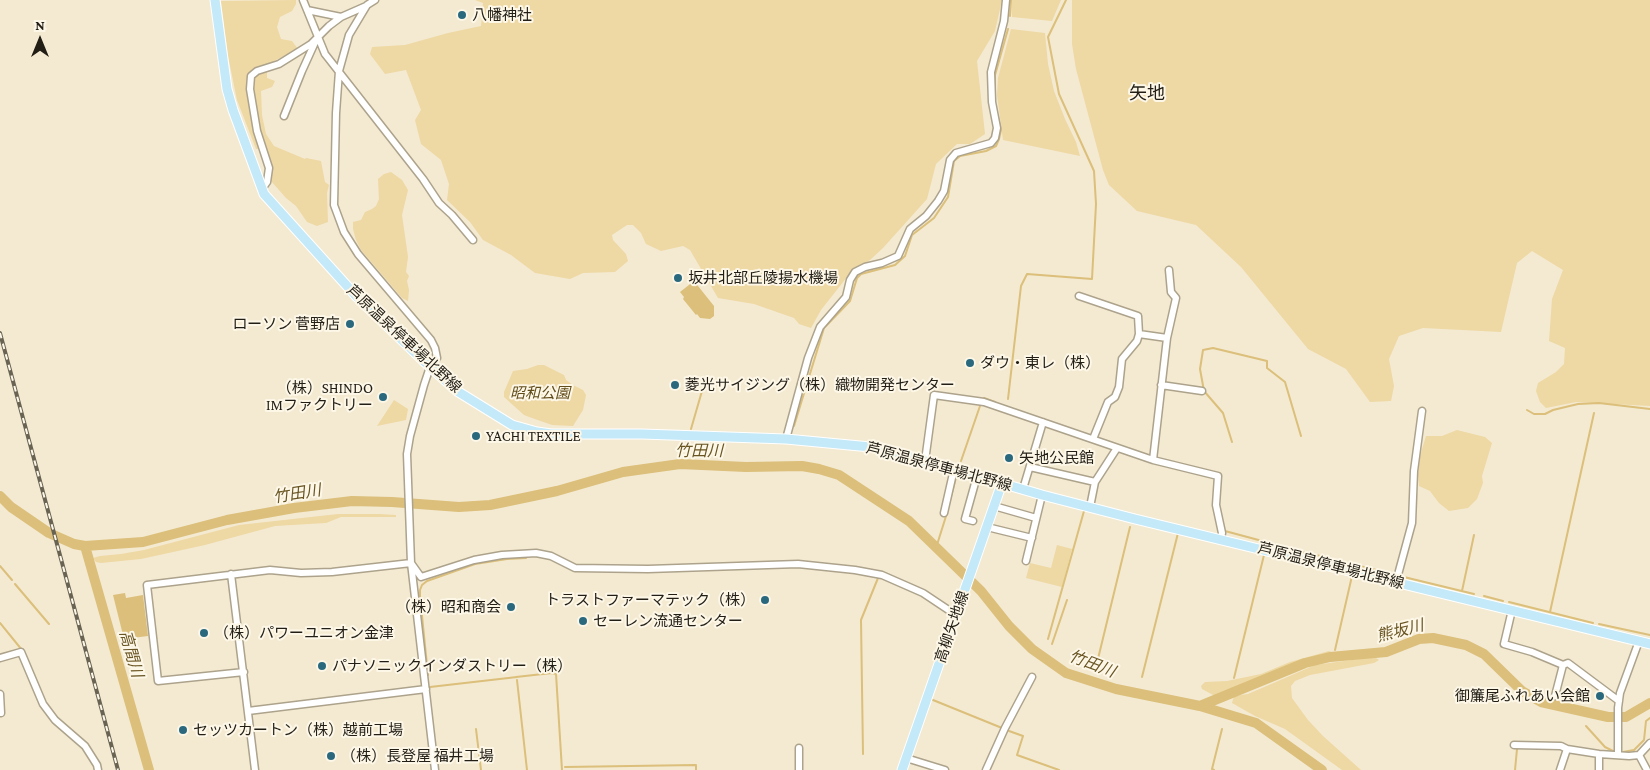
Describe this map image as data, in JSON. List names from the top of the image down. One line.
{"streets":{"main road":["芦原温泉停車場北野線","高柳矢地線"]},"crossings":[["芦原温泉停車場北野線","高柳矢地線"]],"districts":["矢地"],"water":["竹田川","熊坂川","高間川"],"parks":["昭和公園"],"places":["八幡神社","坂井北部丘陵揚水機場","ローソン 菅野店","ダウ・東レ（株）","菱光サイジング（株）織物開発センター","（株）SHINDO IMファクトリー","YACHI TEXTILE","矢地公民館","トラストファーマテック（株）","（株）昭和商会","セーレン流通センター","（株）パワーユニオン金津","パナソニックインダストリー（株）","御簾尾ふれあい会館","セッツカートン（株）越前工場","（株）長登屋 福井工場"],"north":"top"}
